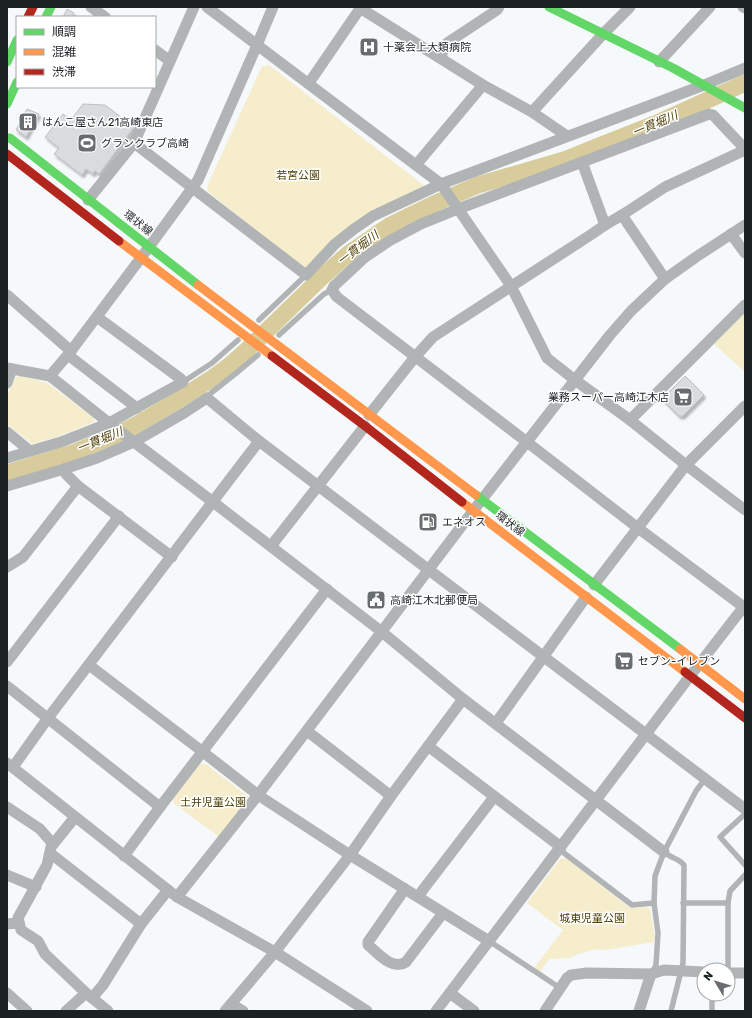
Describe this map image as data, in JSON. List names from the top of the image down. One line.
{"streets":{"street":["環状線"]},"water":["一貫堀川"],"parks":["若宮公園","土井児童公園","城東児童公園"],"places":{"hospital":["十薬会上大類病院"],"building":["はんこ屋さん21高崎東店"],"sports":["グランクラブ高崎"],"supermarket":["業務スーパー高崎江木店","セブン-イレブン"],"fuel station":["エネオス"],"public building":["高崎江木北郵便局"]},"legend":["順調","混雑","渋滞"],"north":"top left"}
